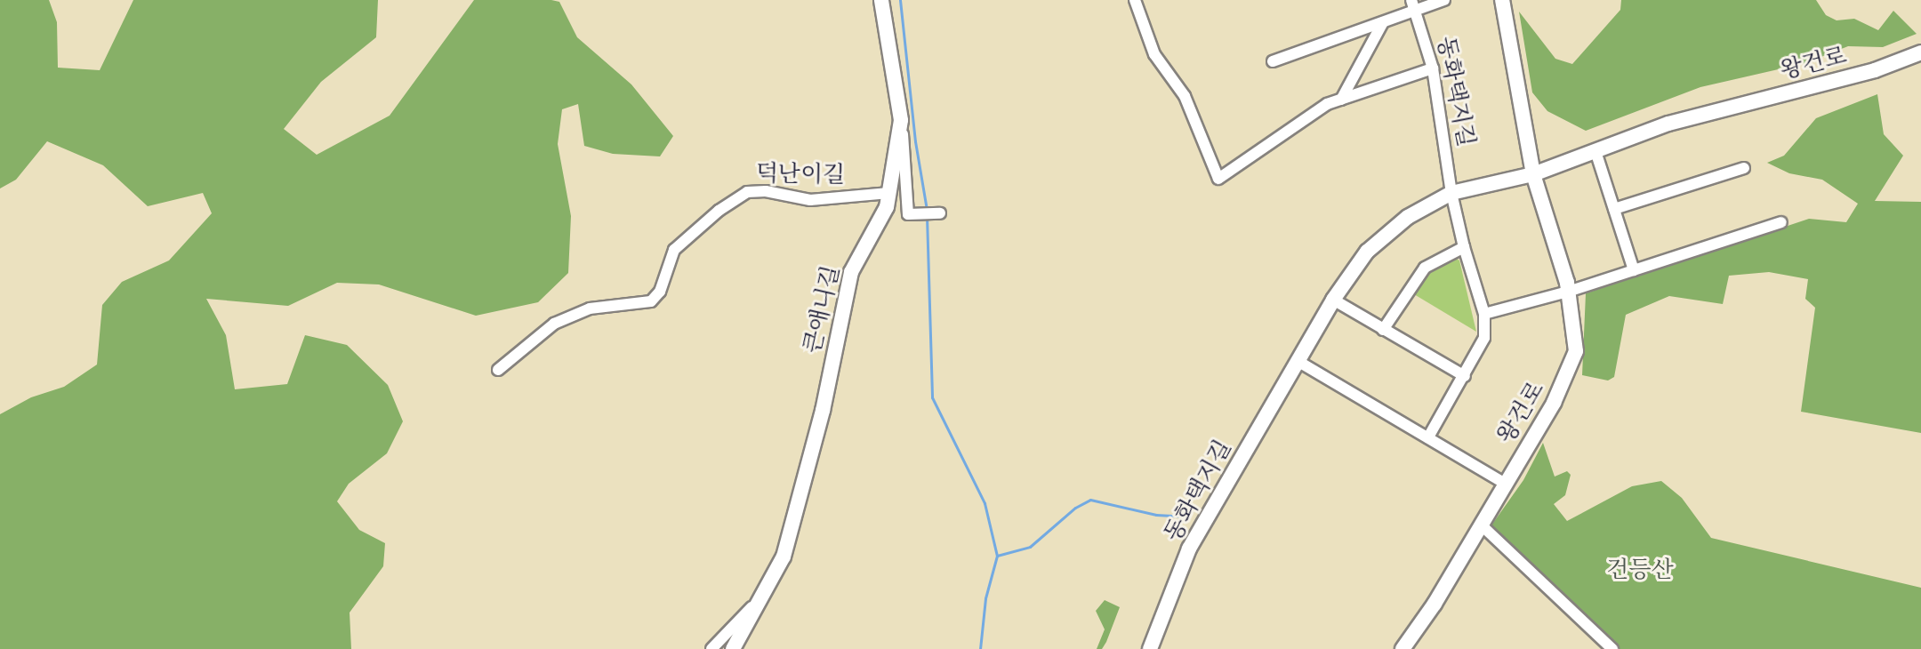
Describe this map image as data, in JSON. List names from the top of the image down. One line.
{"streets":{"street":["왕건로","동화택지길","덕난이길","큰애니길"]},"crossings":[["왕건로","동화택지길"],["덕난이길","큰애니길"]],"parks":["건등산"]}
